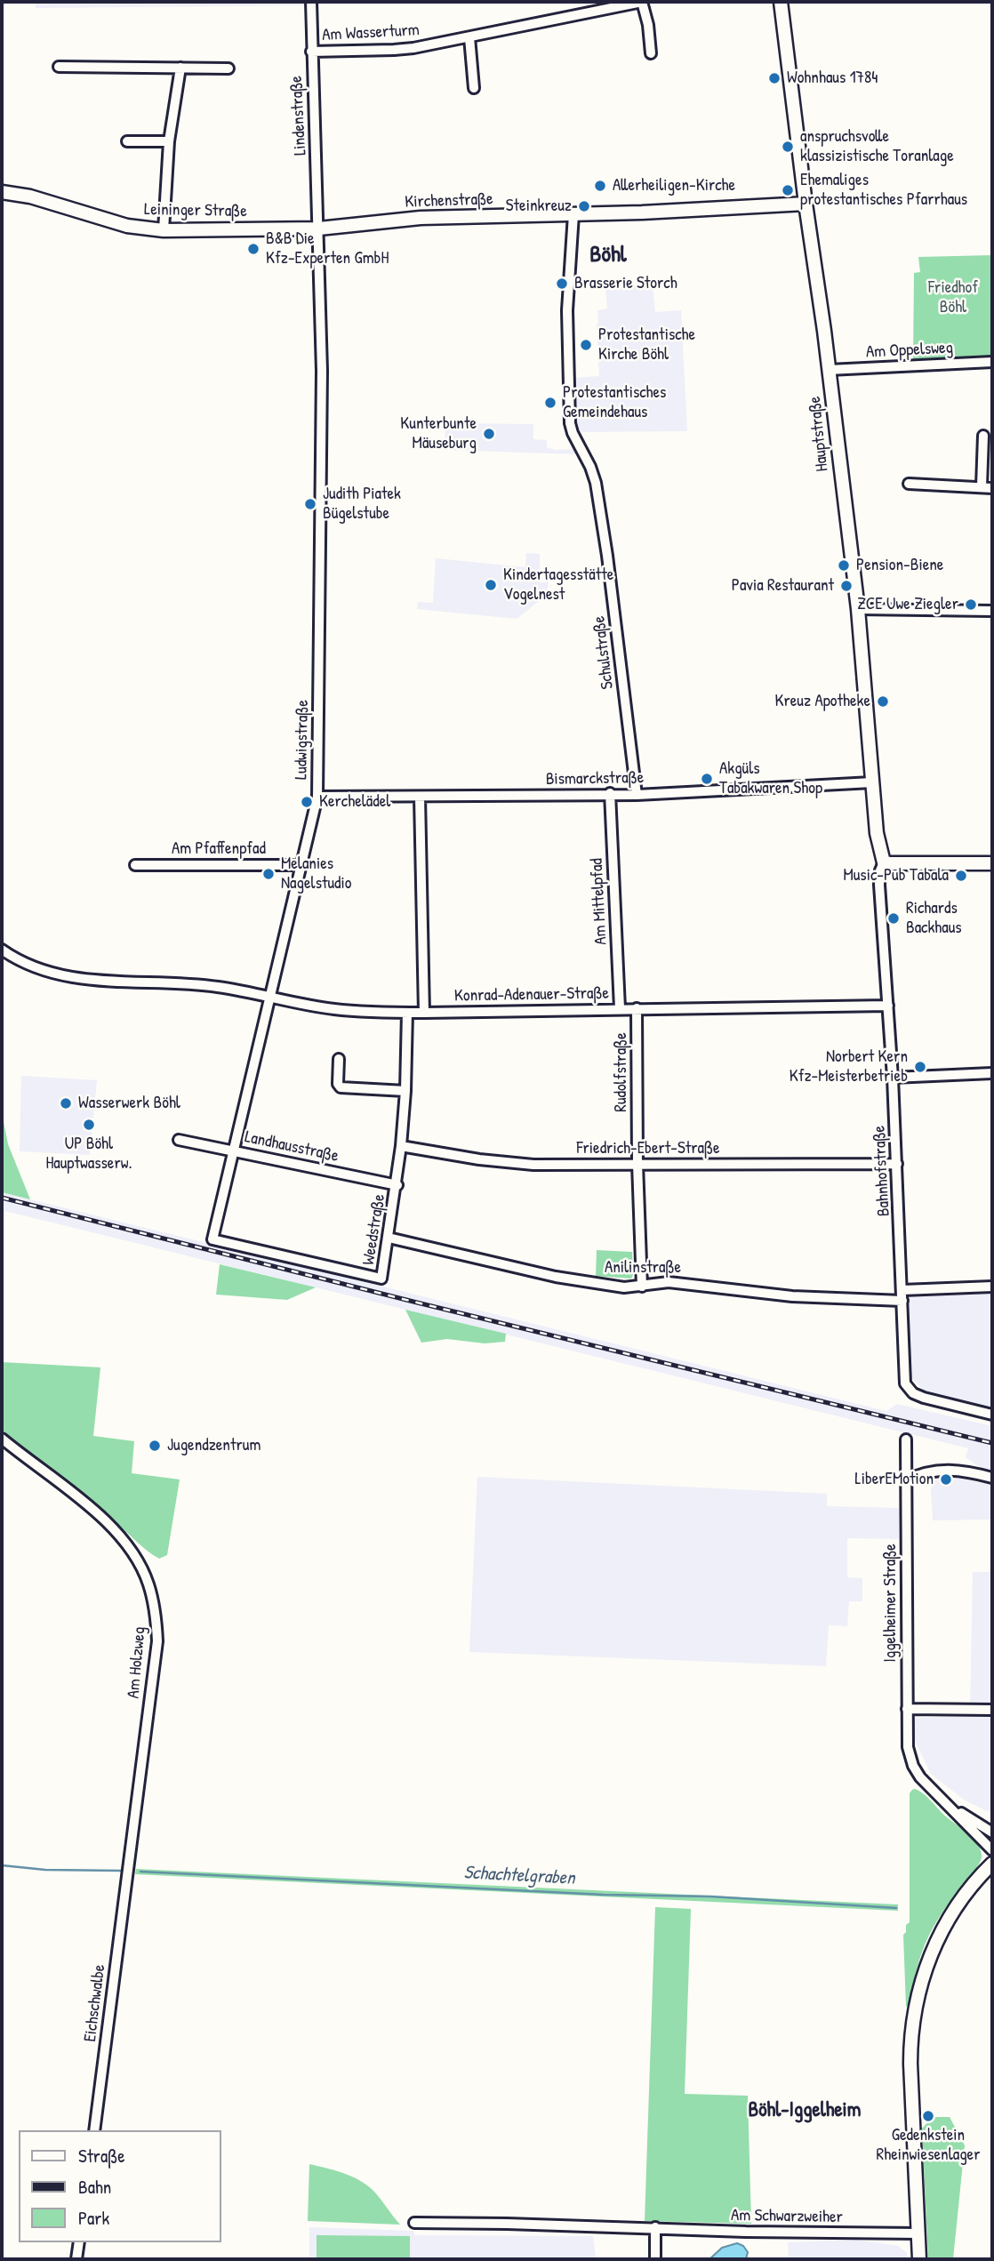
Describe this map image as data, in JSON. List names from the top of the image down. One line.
{"streets":{"street":["Am Wasserturm","Lindenstraße","Kirchenstraße","Leininger Straße","Am Oppelsweg","Hauptstraße","Schulstraße","Ludwigstraße","Bismarckstraße","Am Pfaffenpfad","Am Mittelpfad","Konrad-Adenauer-Straße","Rudolfstraße","Landhausstraße","Friedrich-Ebert-Straße","Bahnhofstraße","Weedstraße","Anilinstraße","Iggelheimer Straße","Am Holzweg","Eichschwalbe","Am Schwarzweiher"]},"crossings":[["Am Wasserturm","Lindenstraße"],["Lindenstraße","Kirchenstraße"],["Lindenstraße","Leininger Straße"],["Lindenstraße","Ludwigstraße"],["Kirchenstraße","Leininger Straße"],["Kirchenstraße","Hauptstraße"],["Kirchenstraße","Schulstraße"],["Kirchenstraße","Ludwigstraße"],["Leininger Straße","Ludwigstraße"],["Am Oppelsweg","Hauptstraße"],["Hauptstraße","Bismarckstraße"],["Hauptstraße","Bahnhofstraße"],["Schulstraße","Bismarckstraße"],["Ludwigstraße","Bismarckstraße"],["Ludwigstraße","Am Pfaffenpfad"],["Ludwigstraße","Konrad-Adenauer-Straße"],["Ludwigstraße","Landhausstraße"],["Ludwigstraße","Weedstraße"],["Bismarckstraße","Am Mittelpfad"],["Am Mittelpfad","Konrad-Adenauer-Straße"],["Konrad-Adenauer-Straße","Rudolfstraße"],["Konrad-Adenauer-Straße","Bahnhofstraße"],["Konrad-Adenauer-Straße","Weedstraße"],["Rudolfstraße","Friedrich-Ebert-Straße"],["Rudolfstraße","Anilinstraße"],["Landhausstraße","Weedstraße"],["Friedrich-Ebert-Straße","Bahnhofstraße"],["Friedrich-Ebert-Straße","Weedstraße"],["Bahnhofstraße","Anilinstraße"],["Weedstraße","Anilinstraße"],["Am Holzweg","Eichschwalbe"]],"districts":["Böhl","Böhl-Iggelheim"],"water":["Schachtelgraben"],"parks":["Friedhof Böhl"],"places":["Wohnhaus 1784","anspruchsvolle klassizistische Toranlage","Allerheiligen-Kirche","Ehemaliges protestantisches Pfarrhaus","Steinkreuz","B&B Die Kfz-Experten GmbH","Brasserie Storch","Protestantische Kirche Böhl","Protestantisches Gemeindehaus","Kunterbunte Mäuseburg","Judith Piatek Bügelstube","Pension-Biene","Kindertagesstätte Vogelnest","Pavia Restaurant","ZCE Uwe Ziegler","Kreuz Apotheke","Akgüls Tabakwaren Shop","Kerchelädel","Melanies Nagelstudio","Music-Pub Tabala","Richards Backhaus","Norbert Kern Kfz-Meisterbetrieb","Wasserwerk Böhl","UP Böhl Hauptwasserw.","Jugendzentrum","LiberEMotion","Gedenkstein Rheinwiesenlager"],"legend":["Straße","Bahn","Park"]}
